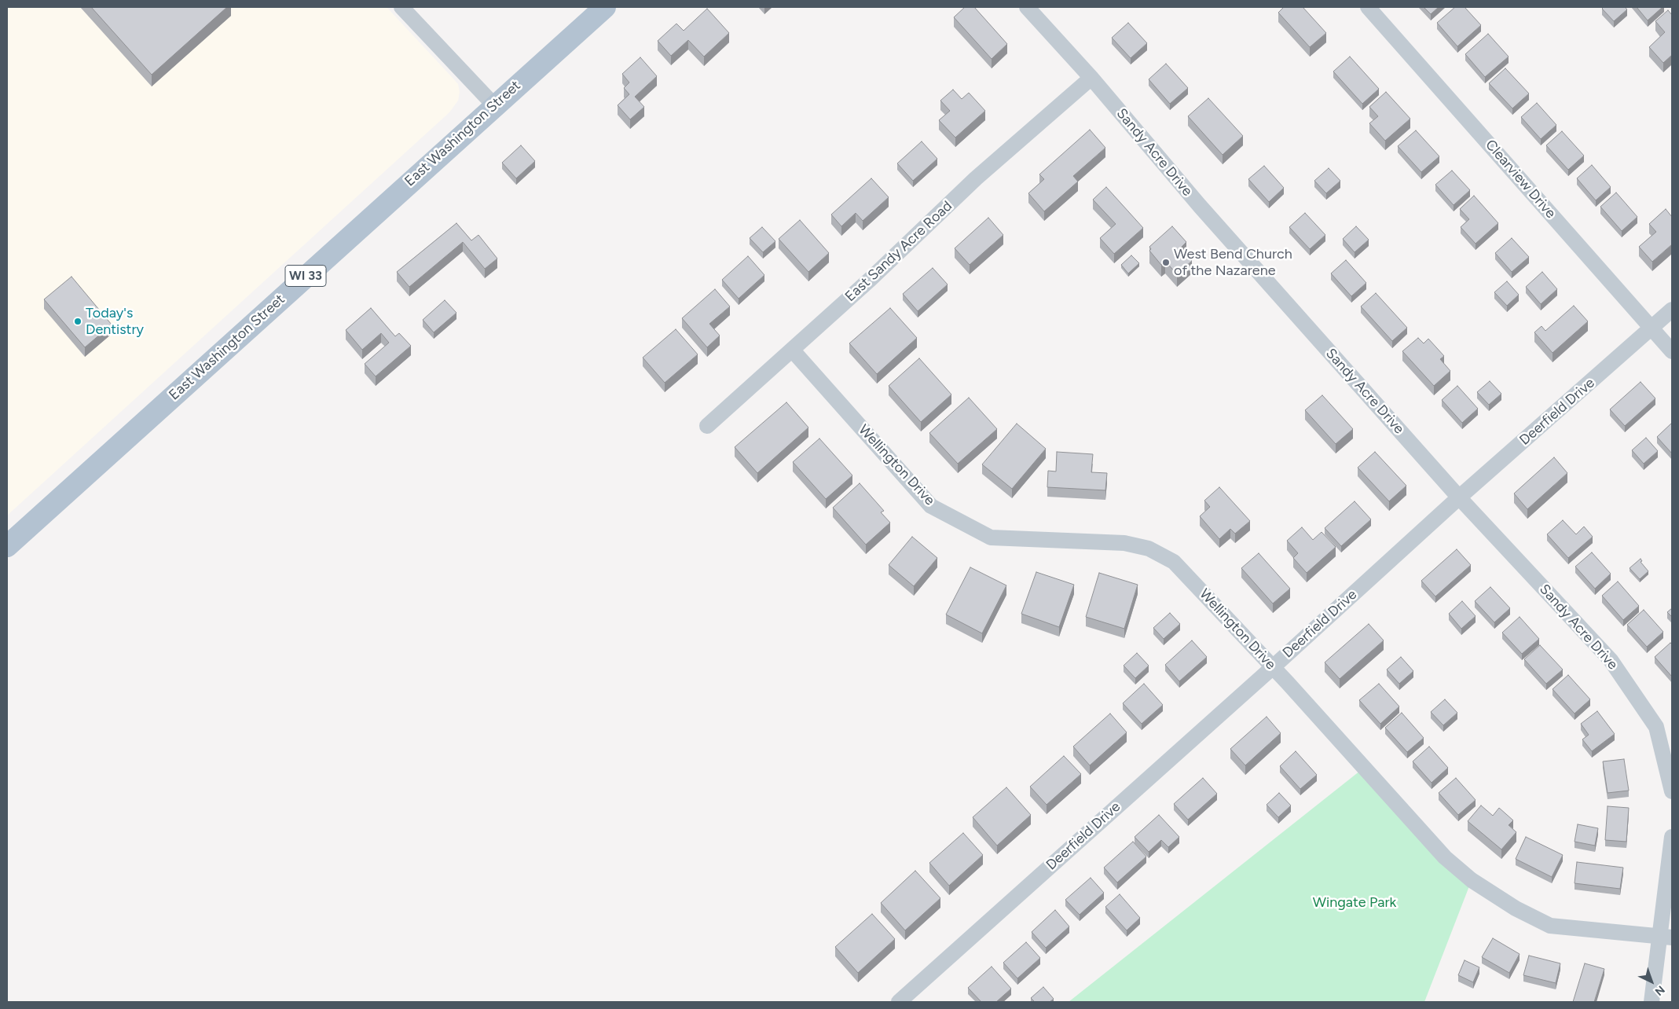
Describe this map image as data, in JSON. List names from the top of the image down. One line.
{"streets":{"main road":["East Washington Street","WI 33"],"street":["Sandy Acre Drive","Clearview Drive","East Sandy Acre Road","Deerfield Drive","Wellington Drive"]},"crossings":[["Sandy Acre Drive","East Sandy Acre Road"],["Sandy Acre Drive","Deerfield Drive"],["Clearview Drive","Deerfield Drive"],["East Sandy Acre Road","Wellington Drive"],["Deerfield Drive","Wellington Drive"]],"parks":["Wingate Park"],"places":["West Bend Church of the Nazarene","Today's Dentistry"],"north":"bottom right"}
